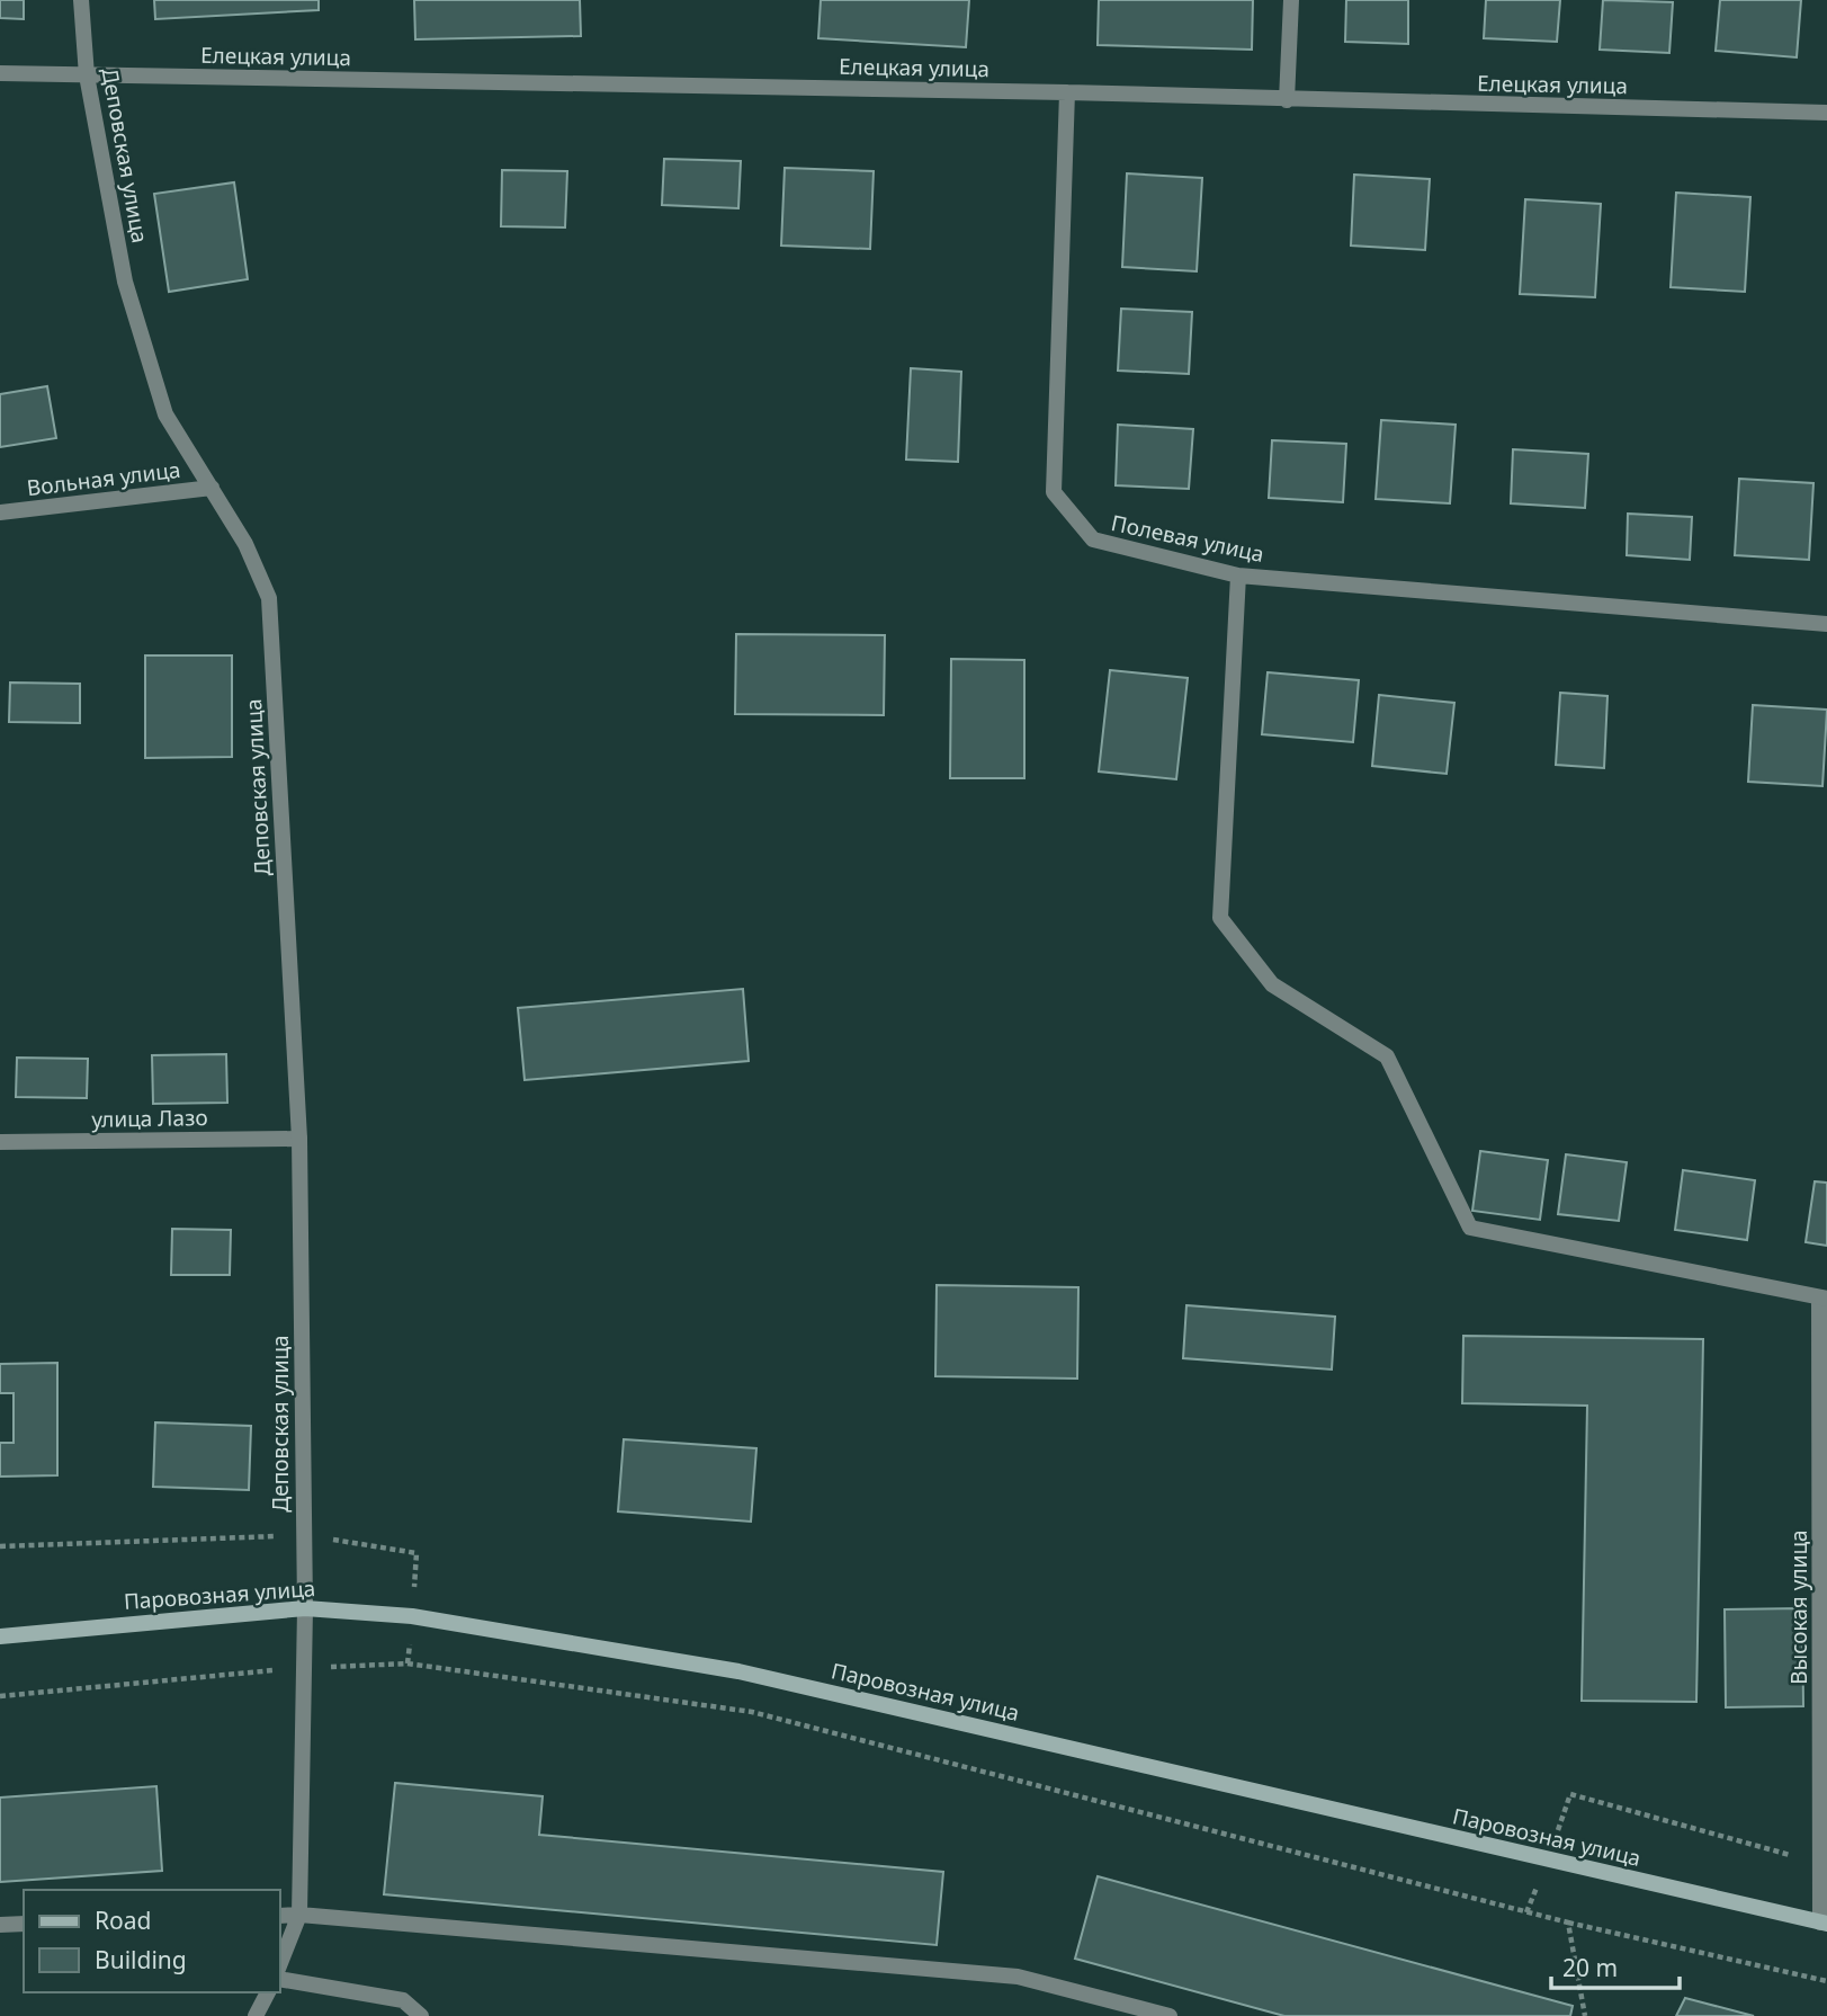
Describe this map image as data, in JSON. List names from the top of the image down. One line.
{"streets":{"main road":["Паровозная улица"],"street":["Елецкая улица","Деповская улица","Вольная улица","Полевая улица","улица Лазо","Высокая улица"]},"crossings":[["Елецкая улица","Деповская улица"],["Елецкая улица","Полевая улица"],["Деповская улица","Вольная улица"],["Деповская улица","улица Лазо"],["Деповская улица","Паровозная улица"],["Паровозная улица","Высокая улица"]],"legend":["Road","Building"],"scale_bar":"20 m"}
